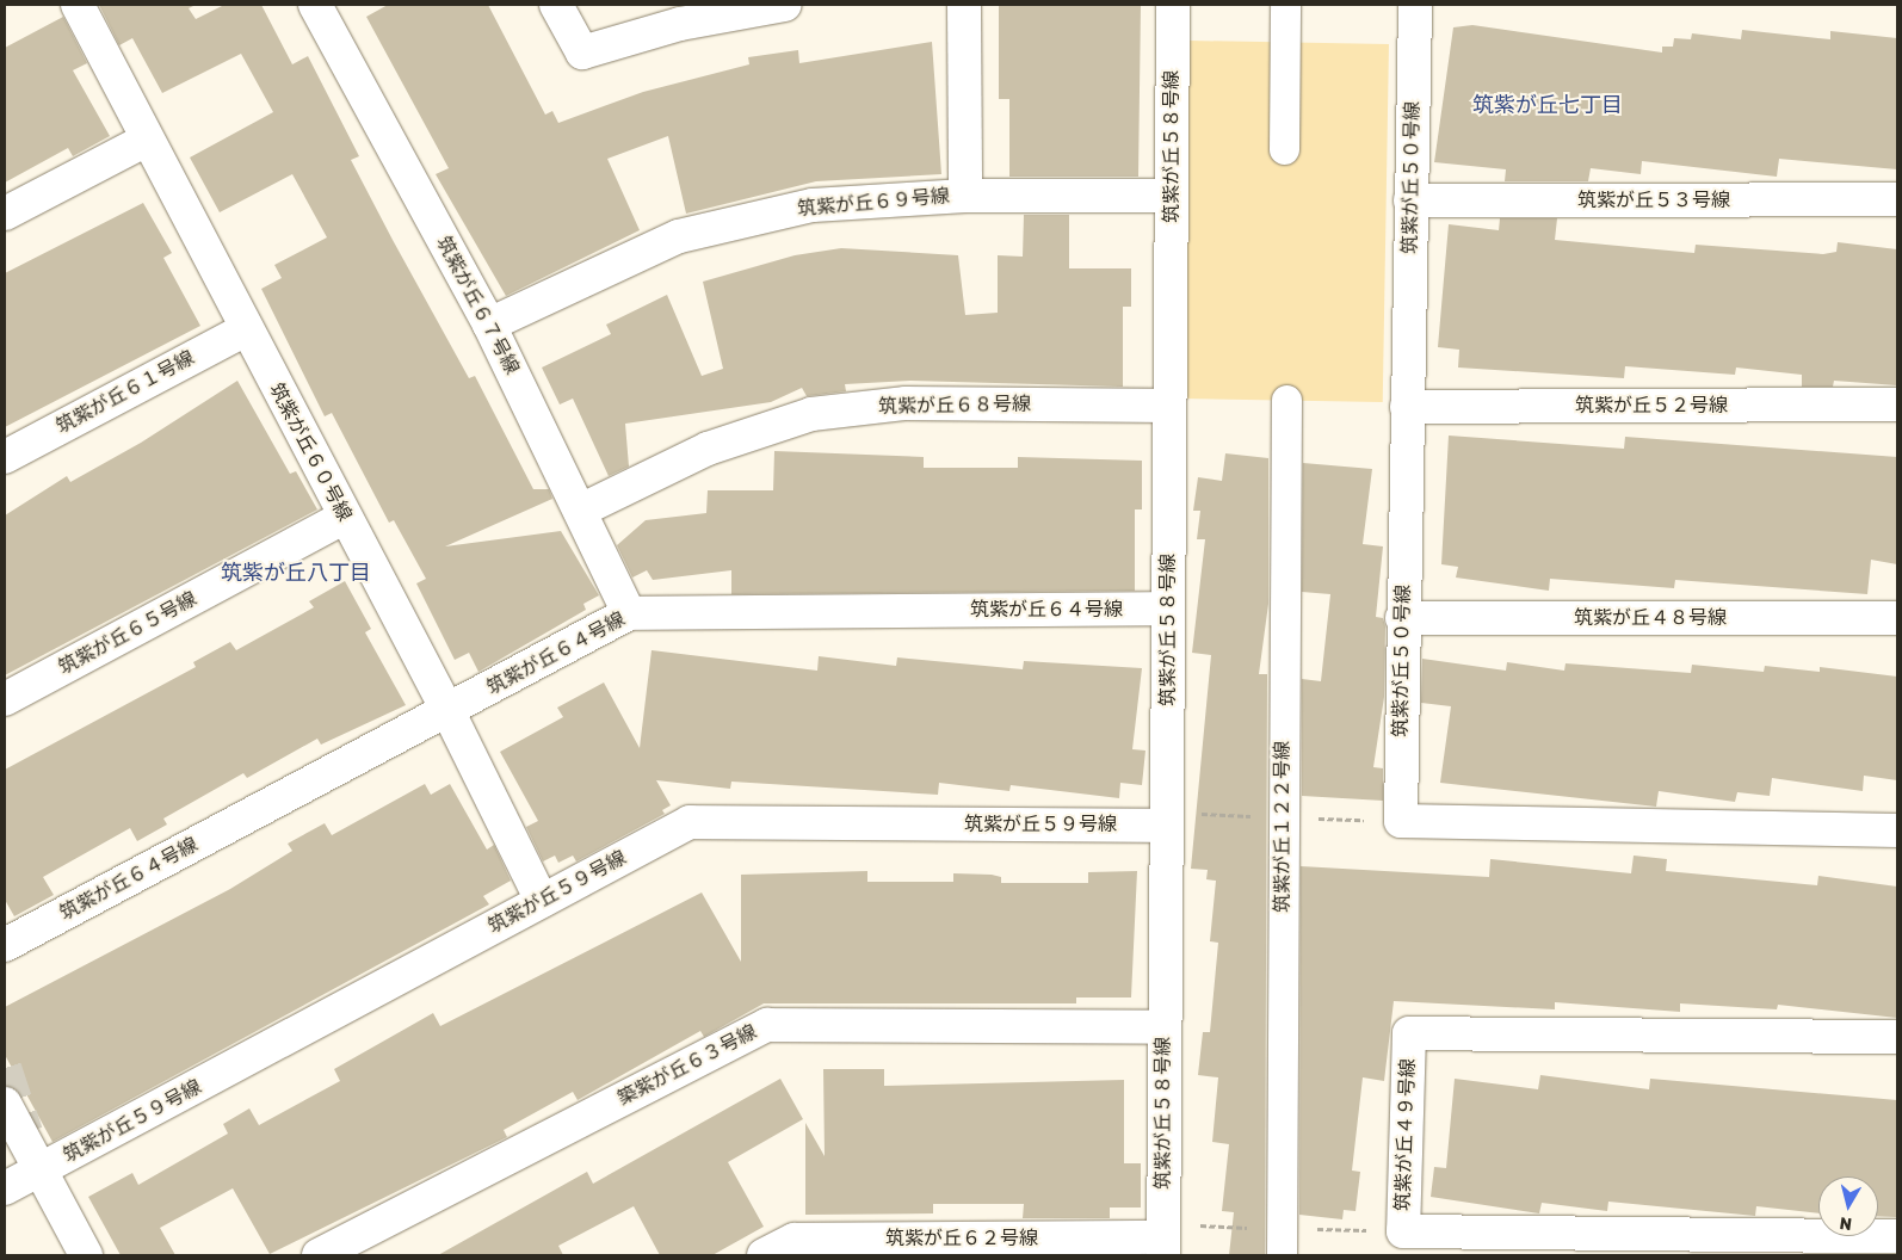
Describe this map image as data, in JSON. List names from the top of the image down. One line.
{"streets":{"street":["筑紫が丘５８号線","筑紫が丘５０号線","筑紫が丘５３号線","筑紫が丘６９号線","筑紫が丘６７号線","筑紫が丘６１号線","筑紫が丘６８号線","筑紫が丘５２号線","筑紫が丘６０号線","筑紫が丘６４号線","筑紫が丘４８号線","筑紫が丘６５号線","筑紫が丘５９号線","筑紫が丘１２２号線","築紫が丘６３号線","筑紫が丘４９号線","筑紫が丘６２号線"]},"crossings":[["筑紫が丘５８号線","筑紫が丘６９号線"],["筑紫が丘５８号線","筑紫が丘６８号線"],["筑紫が丘５８号線","筑紫が丘６４号線"],["筑紫が丘５８号線","筑紫が丘５９号線"],["筑紫が丘５８号線","築紫が丘６３号線"],["筑紫が丘５８号線","筑紫が丘６２号線"],["筑紫が丘５０号線","筑紫が丘５３号線"],["筑紫が丘５０号線","筑紫が丘５２号線"],["筑紫が丘５０号線","筑紫が丘４８号線"],["筑紫が丘６９号線","筑紫が丘６７号線"],["筑紫が丘６７号線","筑紫が丘６８号線"],["筑紫が丘６７号線","筑紫が丘６４号線"],["筑紫が丘６１号線","筑紫が丘６０号線"],["筑紫が丘６０号線","筑紫が丘６４号線"],["筑紫が丘６０号線","筑紫が丘６５号線"],["筑紫が丘６０号線","筑紫が丘５９号線"]],"districts":["筑紫が丘七丁目","筑紫が丘八丁目"],"north":"bottom"}
